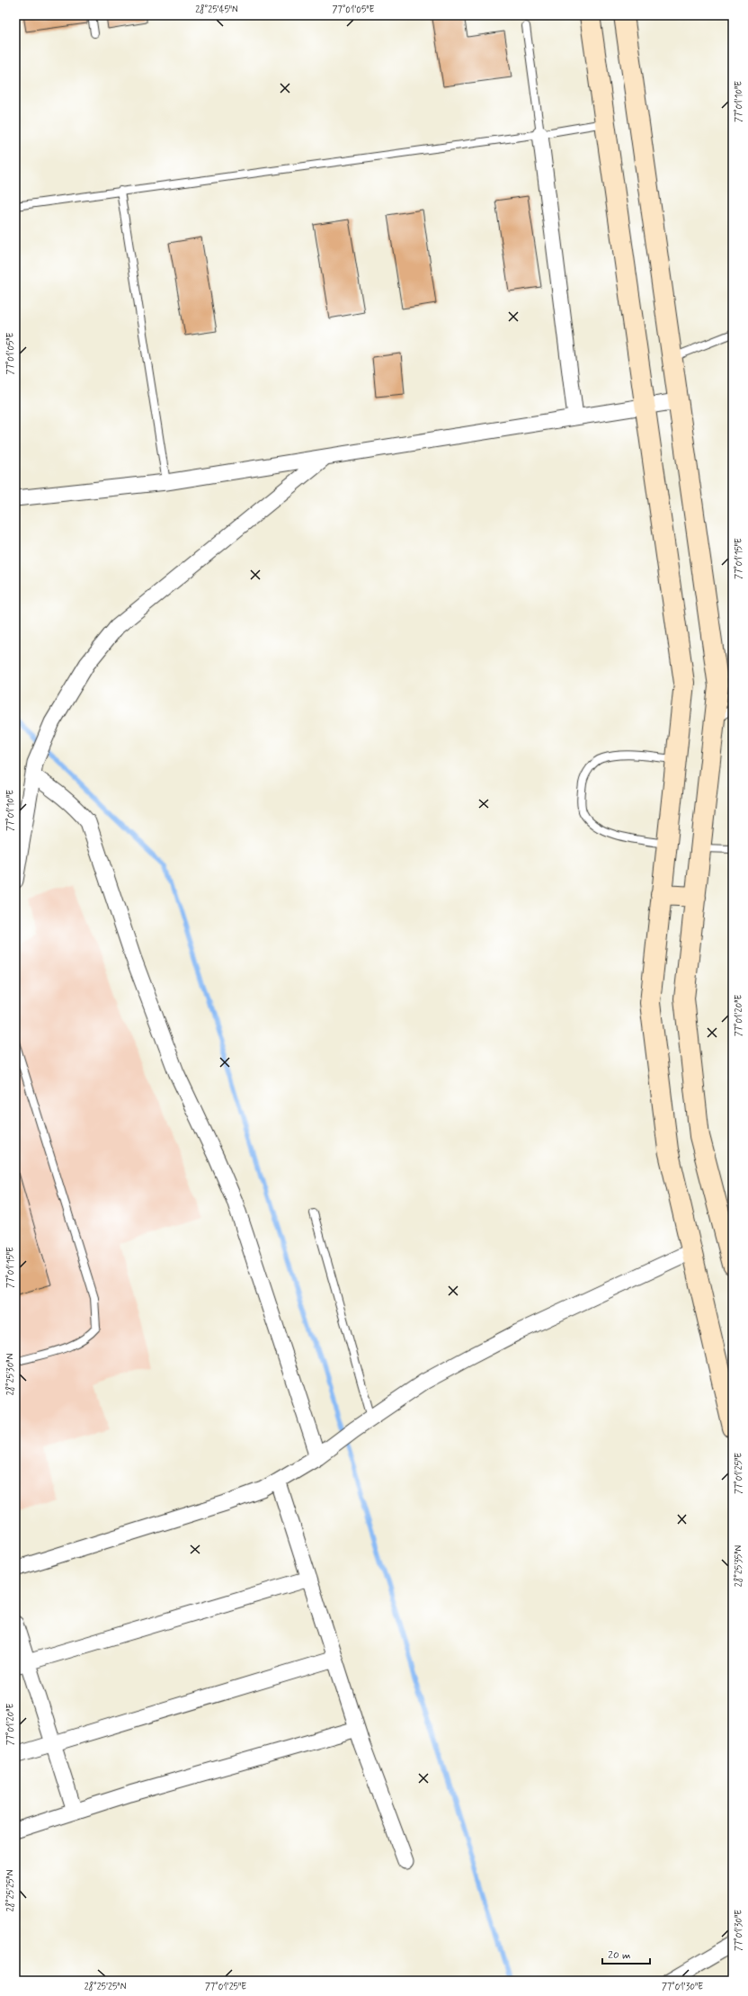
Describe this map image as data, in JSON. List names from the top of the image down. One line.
{"scale_bar":"20 m","coordinates":["28°25'45\"N","77°01'05\"E","77°01'10\"E","77°01'15\"E","77°01'20\"E","28°25'30\"N","77°01'25\"E","28°25'35\"N","28°25'25\"N","77°01'30\"E"]}
